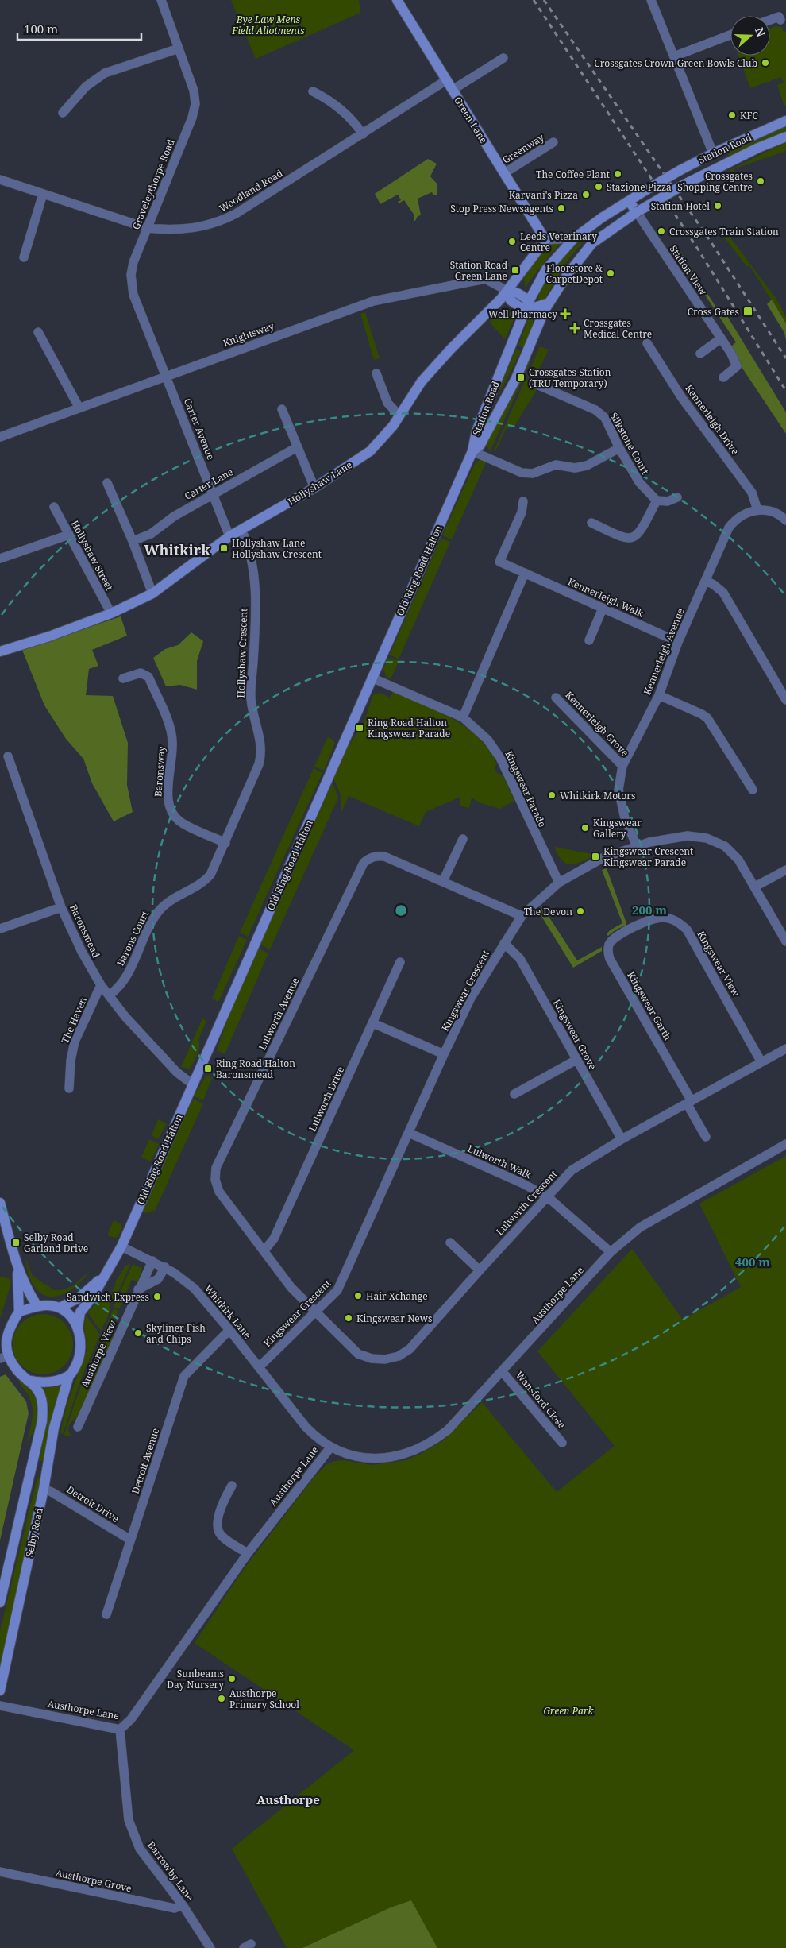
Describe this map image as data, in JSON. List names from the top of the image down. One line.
{"streets":{"main road":["Green Lane","Station Road","Hollyshaw Lane","Old Ring Road Halton","Selby Road"],"street":["Greenway","Graveleythorpe Road","Woodland Road","Station View","Knightsway","Kennerleigh Drive","Carter Avenue","Silkstone Court","Carter Lane","Hollyshaw Street","Kennerleigh Walk","Kennerleigh Avenue","Hollyshaw Crescent","Kennerleigh Grove","Baronsway","Kingswear Parade","Baronsmead","Barons Court","Kingswear View","Kingswear Crescent","Kingswear Garth","Lulworth Avenue","The Haven","Kingswear Grove","Lulworth Drive","Lulworth Walk","Lulworth Crescent","Austhorpe Lane","Whitkirk Lane","Austhorpe View","Wansford Close","Detroit Avenue","Detroit Drive","Barrowby Lane","Austhorpe Grove"]},"crossings":[["Green Lane","Greenway"],["Green Lane","Woodland Road"],["Green Lane","Hollyshaw Lane"],["Station Road","Station View"],["Station Road","Old Ring Road Halton"],["Graveleythorpe Road","Woodland Road"],["Graveleythorpe Road","Knightsway"],["Graveleythorpe Road","Carter Avenue"],["Knightsway","Carter Avenue"],["Knightsway","Hollyshaw Lane"],["Kennerleigh Drive","Kennerleigh Avenue"],["Carter Avenue","Hollyshaw Lane"],["Carter Avenue","Carter Lane"],["Hollyshaw Lane","Hollyshaw Street"],["Hollyshaw Lane","Hollyshaw Crescent"],["Old Ring Road Halton","Kingswear Parade"],["Old Ring Road Halton","Baronsmead"],["Old Ring Road Halton","Whitkirk Lane"],["Old Ring Road Halton","Selby Road"],["Kennerleigh Walk","Kennerleigh Avenue"],["Kennerleigh Avenue","Kennerleigh Grove"],["Kennerleigh Avenue","Kingswear Crescent"],["Hollyshaw Crescent","Baronsway"],["Hollyshaw Crescent","Barons Court"],["Baronsway","Barons Court"],["Kingswear Parade","Kingswear Crescent"],["Baronsmead","Barons Court"],["Baronsmead","The Haven"],["Kingswear View","Kingswear Garth"],["Kingswear View","Lulworth Crescent"],["Kingswear Crescent","Lulworth Avenue"],["Kingswear Crescent","Kingswear Grove"],["Kingswear Crescent","Lulworth Walk"],["Kingswear Crescent","Lulworth Crescent"],["Kingswear Crescent","Whitkirk Lane"],["Kingswear Garth","Lulworth Crescent"],["Lulworth Avenue","Lulworth Drive"],["Lulworth Avenue","Lulworth Crescent"],["Kingswear Grove","Lulworth Crescent"],["Lulworth Walk","Lulworth Crescent"],["Lulworth Walk","Austhorpe Lane"],["Austhorpe Lane","Whitkirk Lane"],["Austhorpe Lane","Wansford Close"],["Austhorpe Lane","Barrowby Lane"],["Whitkirk Lane","Austhorpe View"],["Whitkirk Lane","Detroit Avenue"],["Detroit Avenue","Detroit Drive"],["Detroit Drive","Selby Road"],["Barrowby Lane","Austhorpe Grove"]],"districts":["Whitkirk","Austhorpe"],"parks":["Bye Law Mens Field Allotments","Green Park"],"places":{"other":["Crossgates Crown Green Bowls Club","KFC","The Coffee Plant","Crossgates Shopping Centre","Stazione Pizza","Karvani's Pizza","Station Hotel","Stop Press Newsagents","Crossgates Train Station","Leeds Veterinary Centre","Floorstore & CarpetDepot","Whitkirk Motors","Kingswear Gallery","The Devon","Hair Xchange","Sandwich Express","Kingswear News","Skyliner Fish and Chips","Sunbeams Day Nursery","Austhorpe Primary School"],"transit":["Station Road Green Lane","Cross Gates","Crossgates Station (TRU Temporary)","Hollyshaw Lane Hollyshaw Crescent","Ring Road Halton Kingswear Parade","Kingswear Crescent Kingswear Parade","Ring Road Halton Baronsmead","Selby Road Garland Drive"],"health":["Well Pharmacy","Crossgates Medical Centre"]},"scale_bar":"100 m","north":"right","rings":["200 m","400 m"]}
